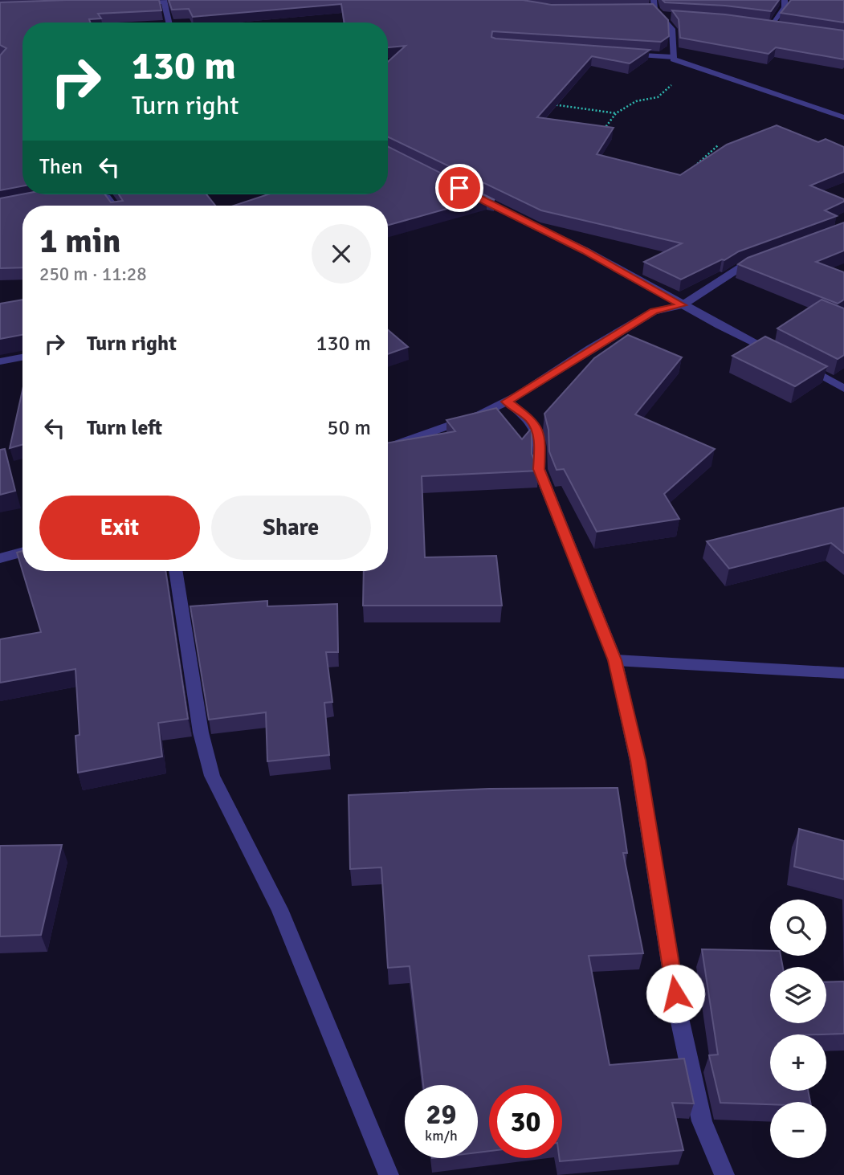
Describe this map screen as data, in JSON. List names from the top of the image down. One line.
{"page":{"turn":["130 m","Turn right"],"then":"Then","heading":["1 min","250 m · 11:28"],"list":[{"name":"Turn right","value":"130 m"},{"name":"Turn left","value":"50 m"}],"buttons":["Exit","Share"],"map_buttons":["+","−"],"speed":"29 km/h","limit":"30"}}
